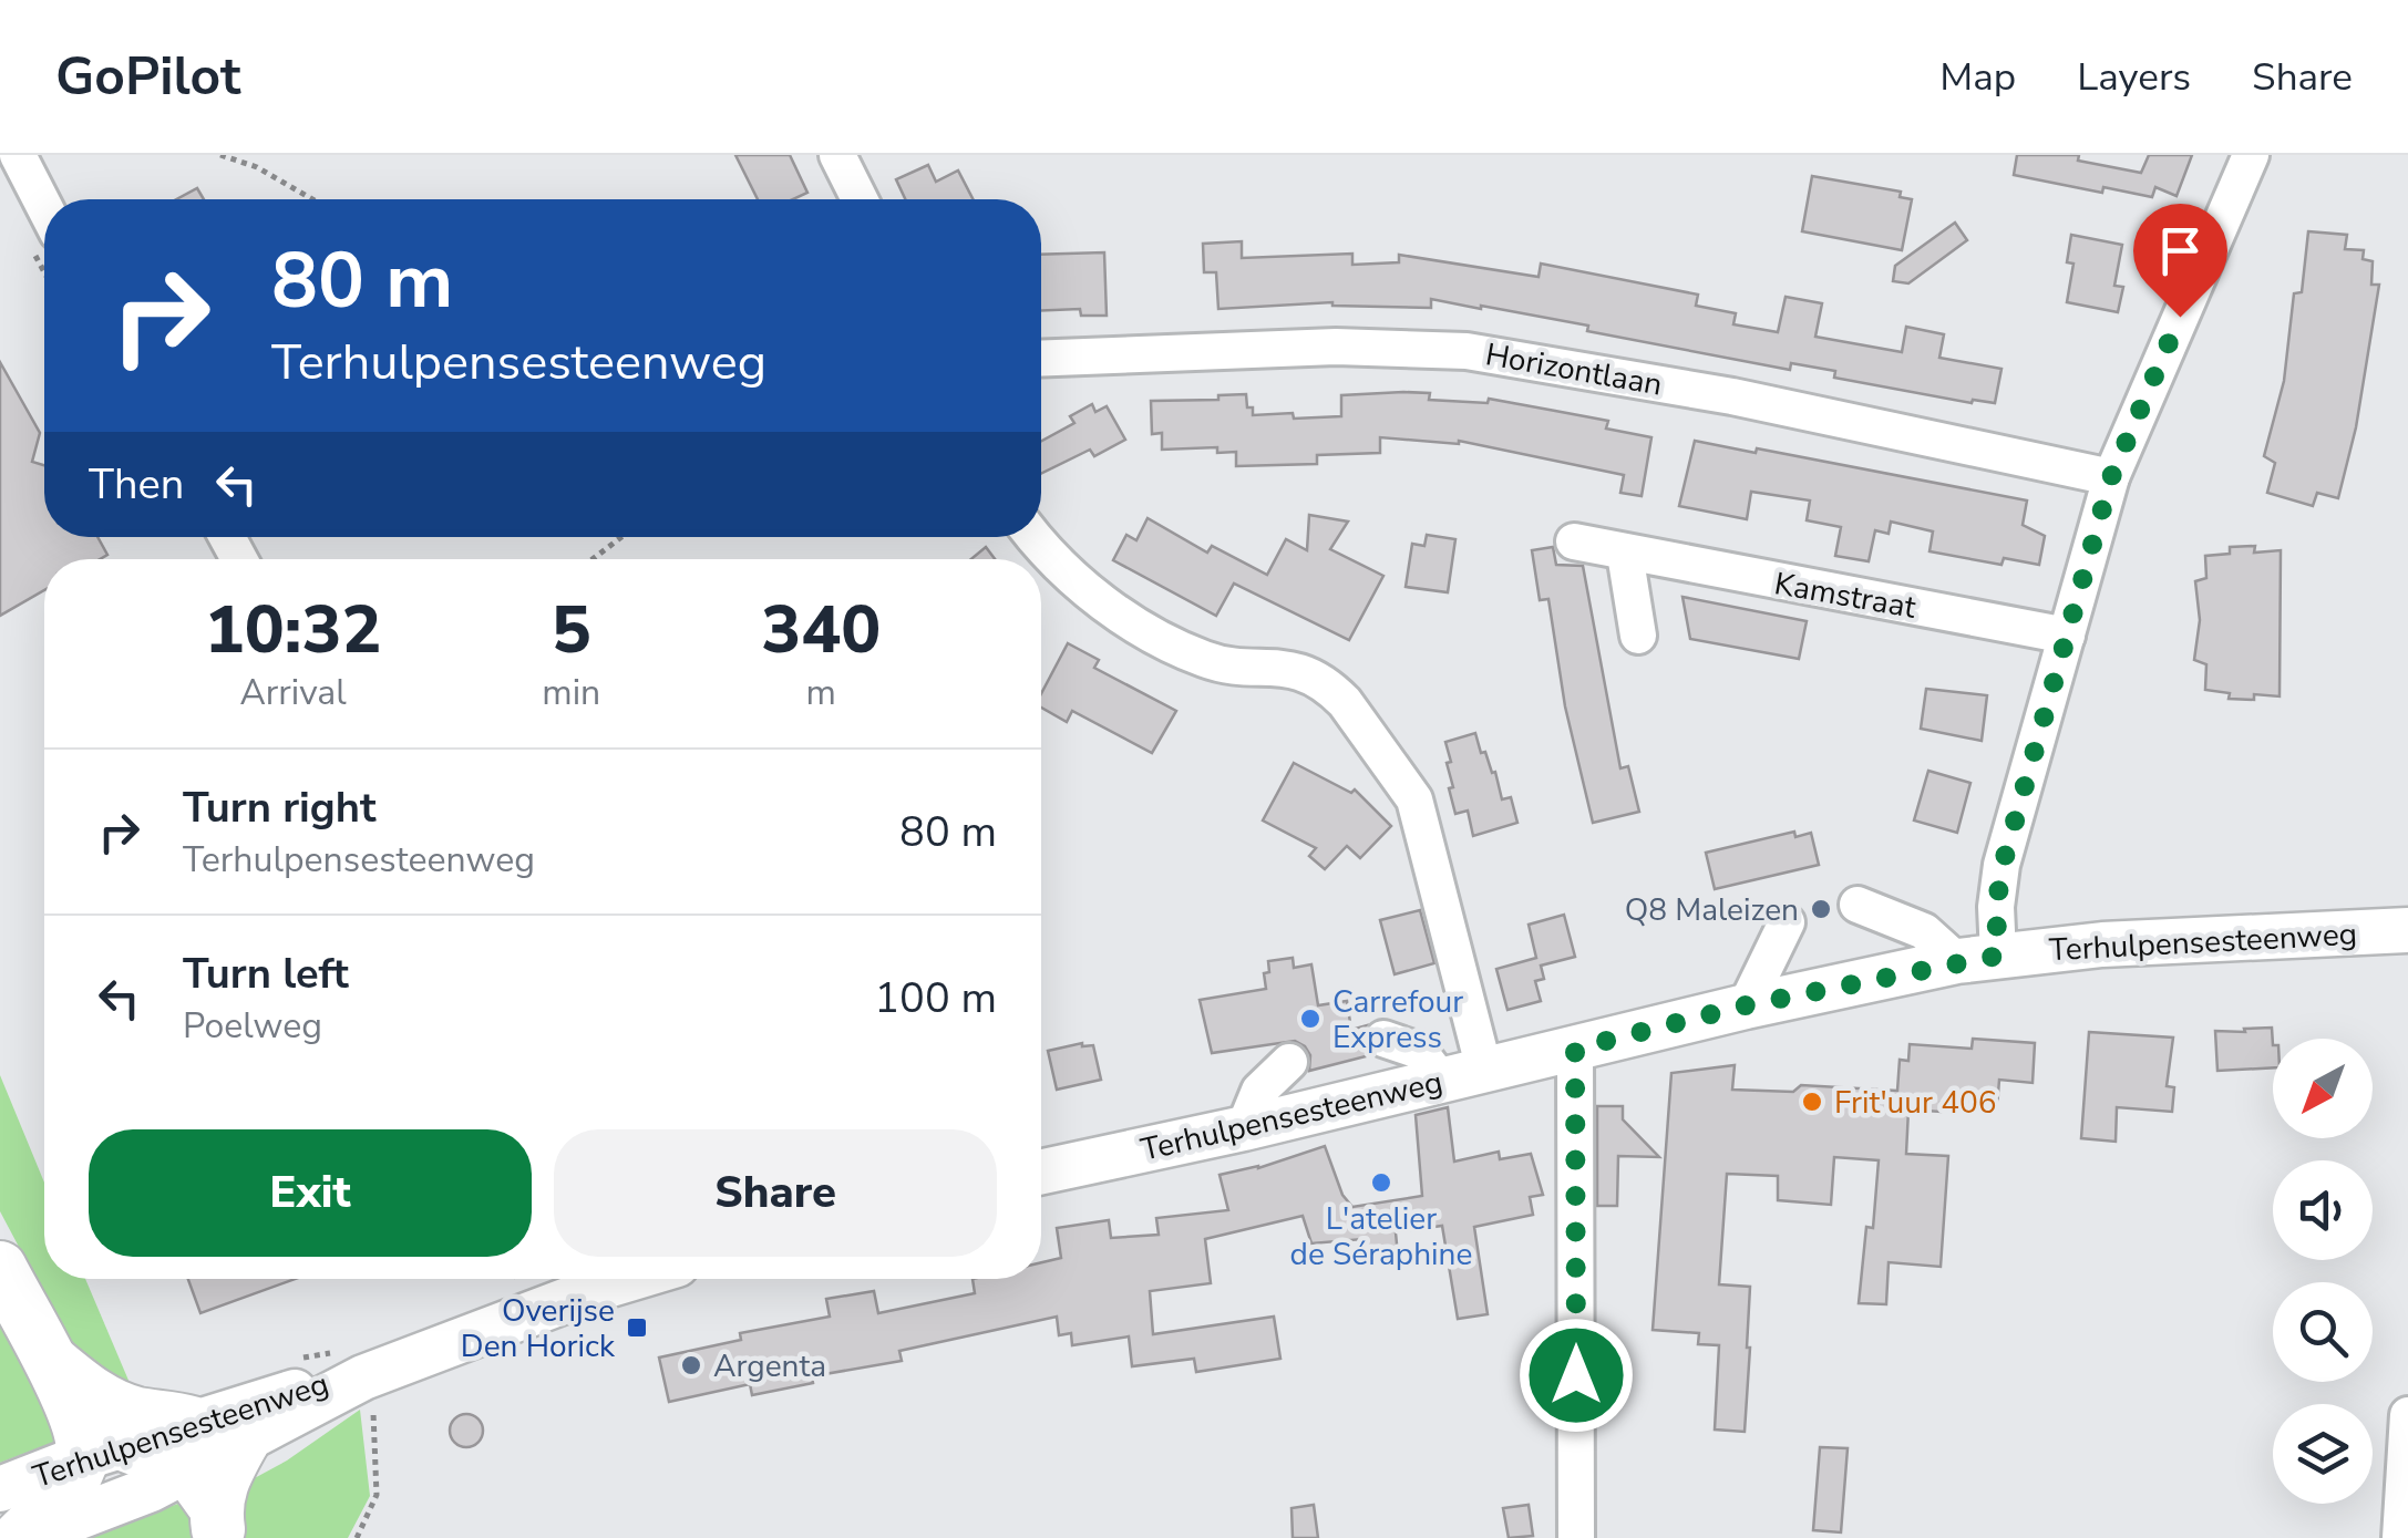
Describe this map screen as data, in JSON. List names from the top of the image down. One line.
{"streets":{"main road":["Terhulpensesteenweg"],"street":["Horizontlaan","Kamstraat"]},"places":{"other":["Q8 Maleizen","Carrefour Express","Frit'uur 406","L'atelier de Séraphine","Argenta"],"transit":["Overijse Den Horick"]},"north":"bottom left","page":{"header":"GoPilot","nav":["Map","Layers","Share"],"turn":["80 m","Terhulpensesteenweg"],"then":"Then","eta":["10:32","Arrival","5","min","340","m"],"list":[{"name":"Turn right","note":"Terhulpensesteenweg","value":"80 m"},{"name":"Turn left","note":"Poelweg","value":"100 m"}],"buttons":["Exit","Share"]}}
